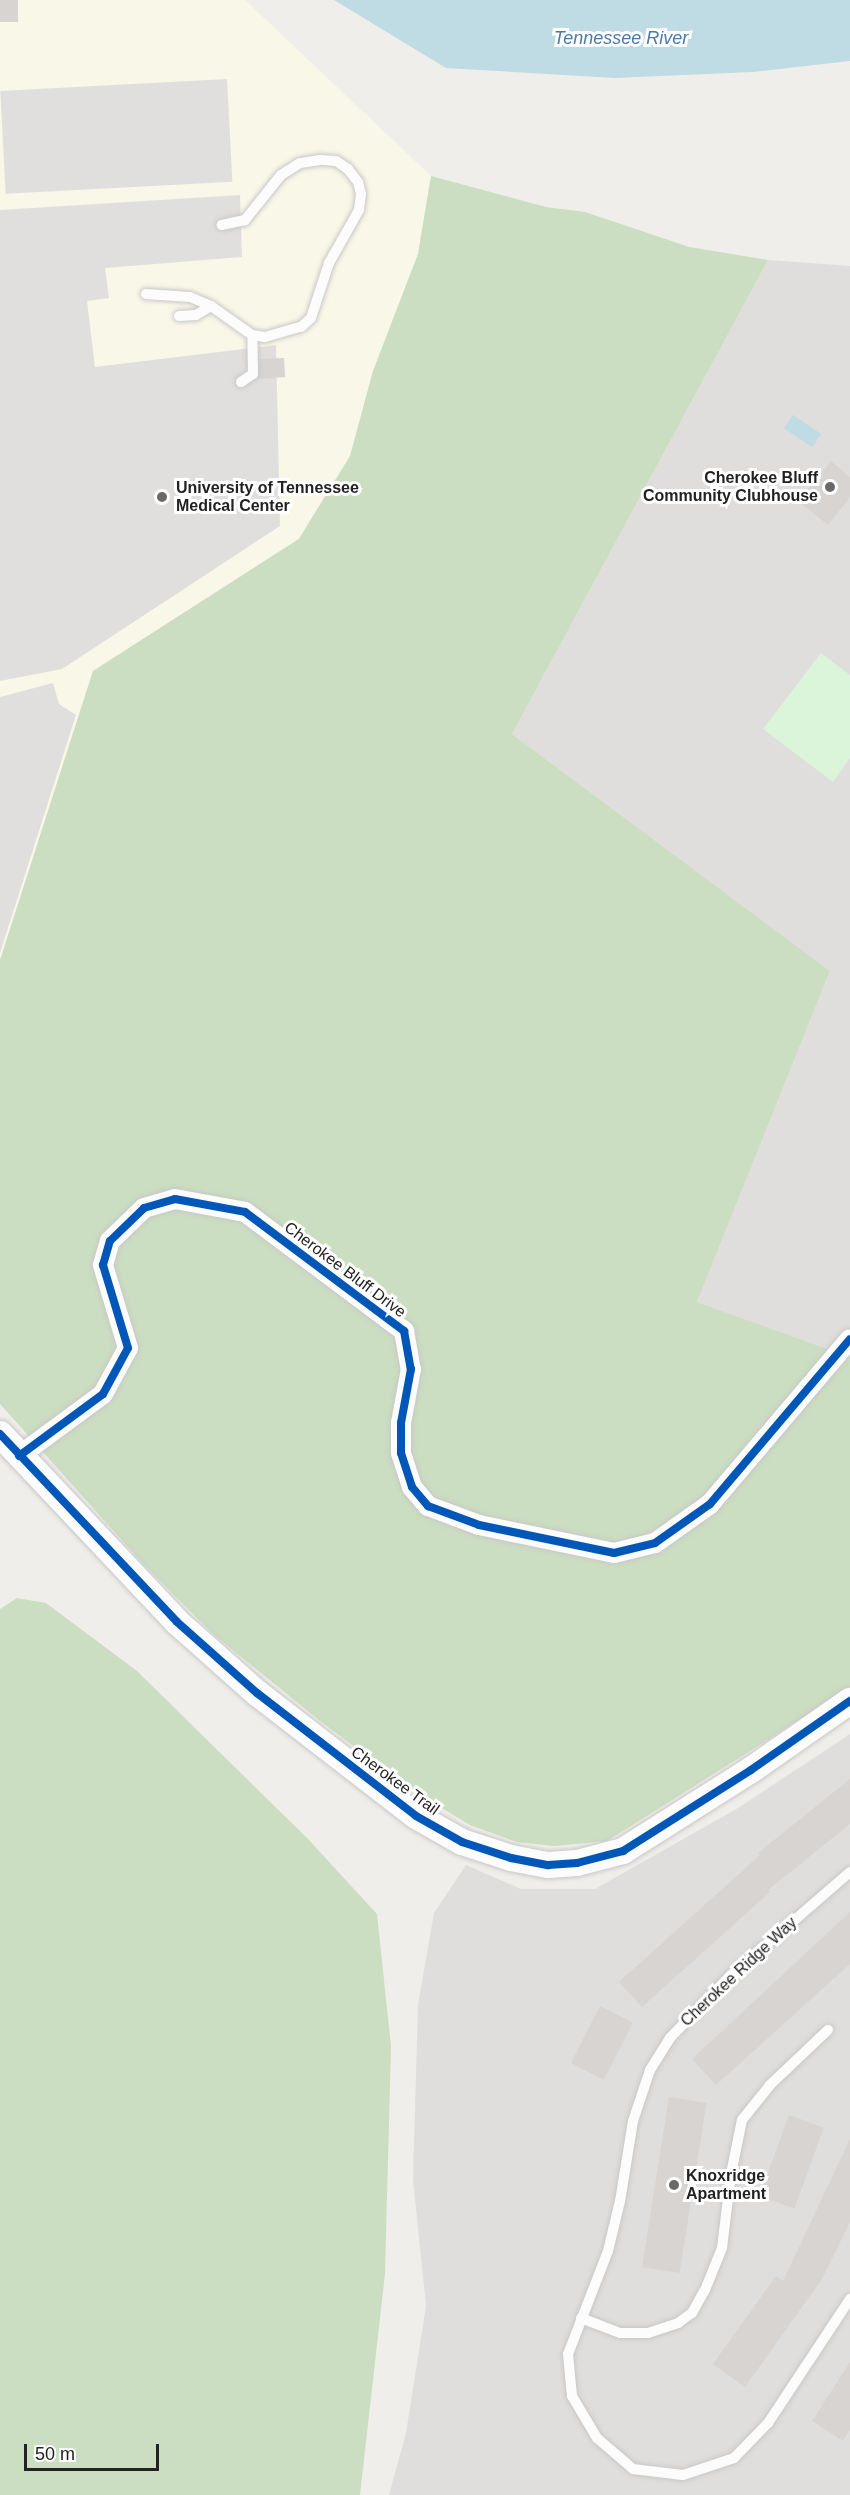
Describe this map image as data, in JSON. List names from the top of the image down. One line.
{"streets":{"street":["Cherokee Bluff Drive","Cherokee Trail"],"lane":["Cherokee Ridge Way"]},"crossings":[["Cherokee Bluff Drive","Cherokee Trail"]],"water":["Tennessee River"],"places":["Cherokee Bluff Community Clubhouse","University of Tennessee Medical Center","Knoxridge Apartment"],"scale_bar":"50 m"}
